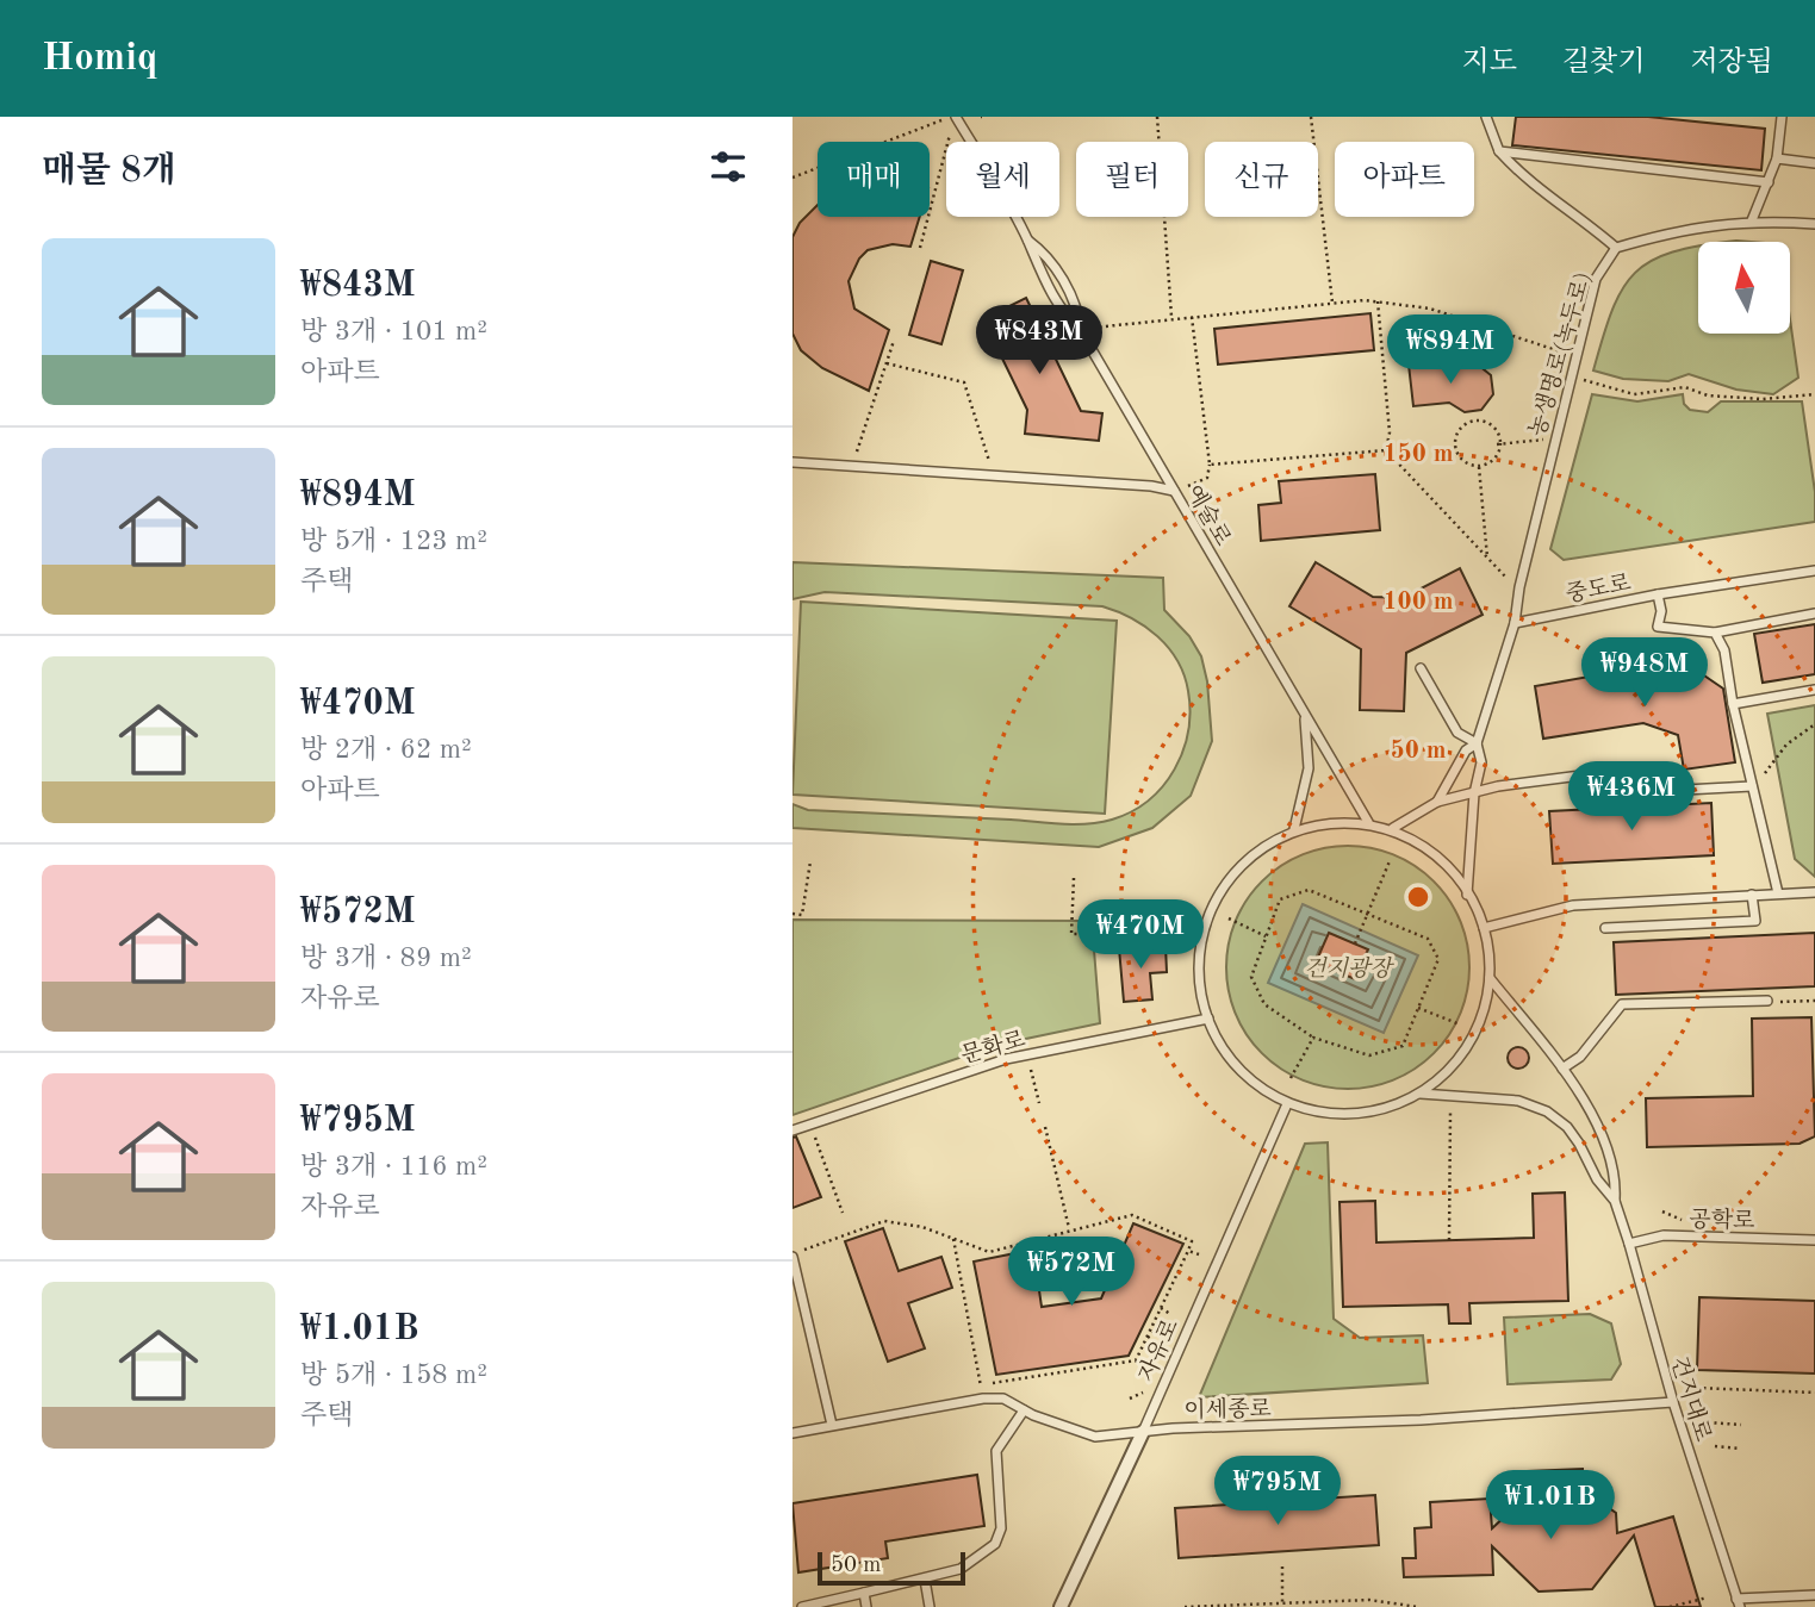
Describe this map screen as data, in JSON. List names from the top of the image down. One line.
{"streets":{"street":["자유로"],"lane":["농생명로(녹두로)","예술로","중도로","문화로","공학로","건지대로","이세종로"]},"crossings":[["농생명로(녹두로)","중도로"],["공학로","건지대로"],["자유로","이세종로"],["건지대로","이세종로"]],"parks":["건지광장"],"scale_bar":"50 m","north":"top","page":{"header":"Homiq","nav":["지도","길찾기","저장됨"],"heading":"매물 8개","chip":["매매","월세","필터","신규","아파트"],"list":[{"name":"₩843M","note":"방 3개 · 101 m² · 아파트"},{"name":"₩894M","note":"방 5개 · 123 m² · 주택"},{"name":"₩470M","note":"방 2개 · 62 m² · 아파트"},{"name":"₩572M","note":"방 3개 · 89 m² · 자유로"},{"name":"₩795M","note":"방 3개 · 116 m² · 자유로"},{"name":"₩1.01B","note":"방 5개 · 158 m² · 주택"}],"price":["₩843M","₩894M","₩948M","₩436M","₩470M","₩572M","₩795M","₩1.01B"],"scale":"50 m"},"rings":["150 m","100 m","50 m"]}
